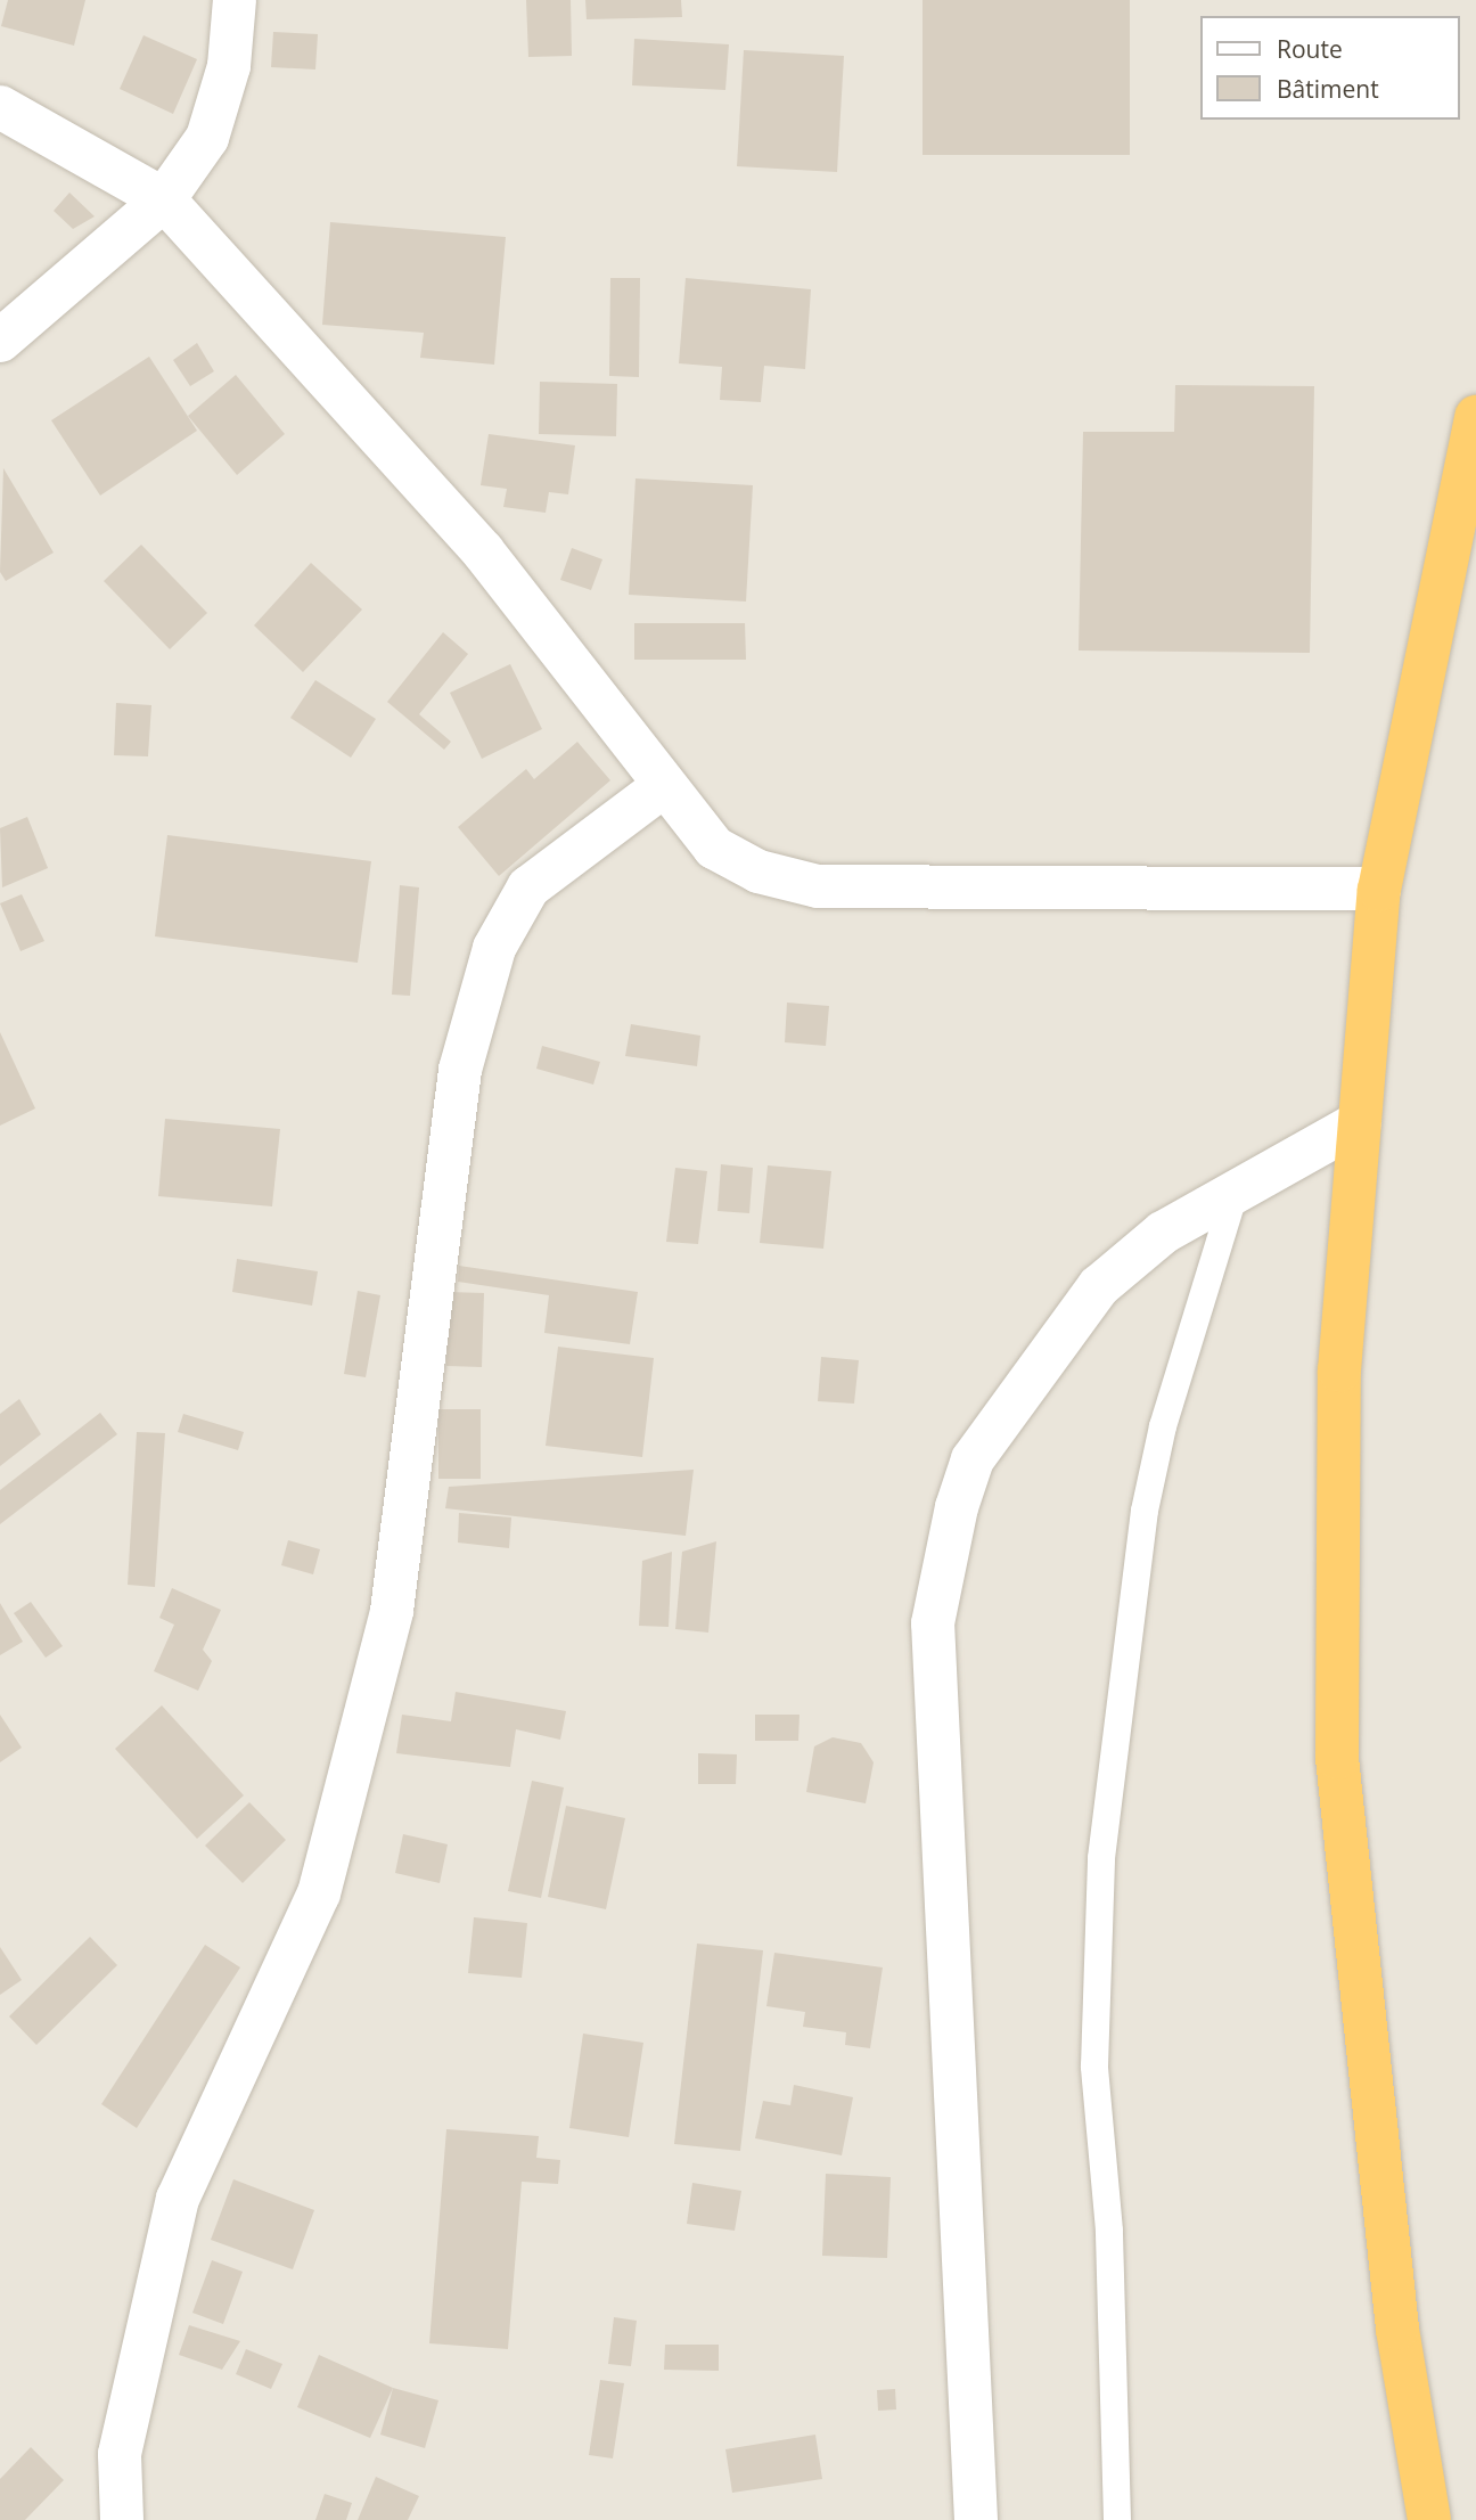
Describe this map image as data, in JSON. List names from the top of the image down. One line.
{"legend":["Route","Bâtiment"]}
